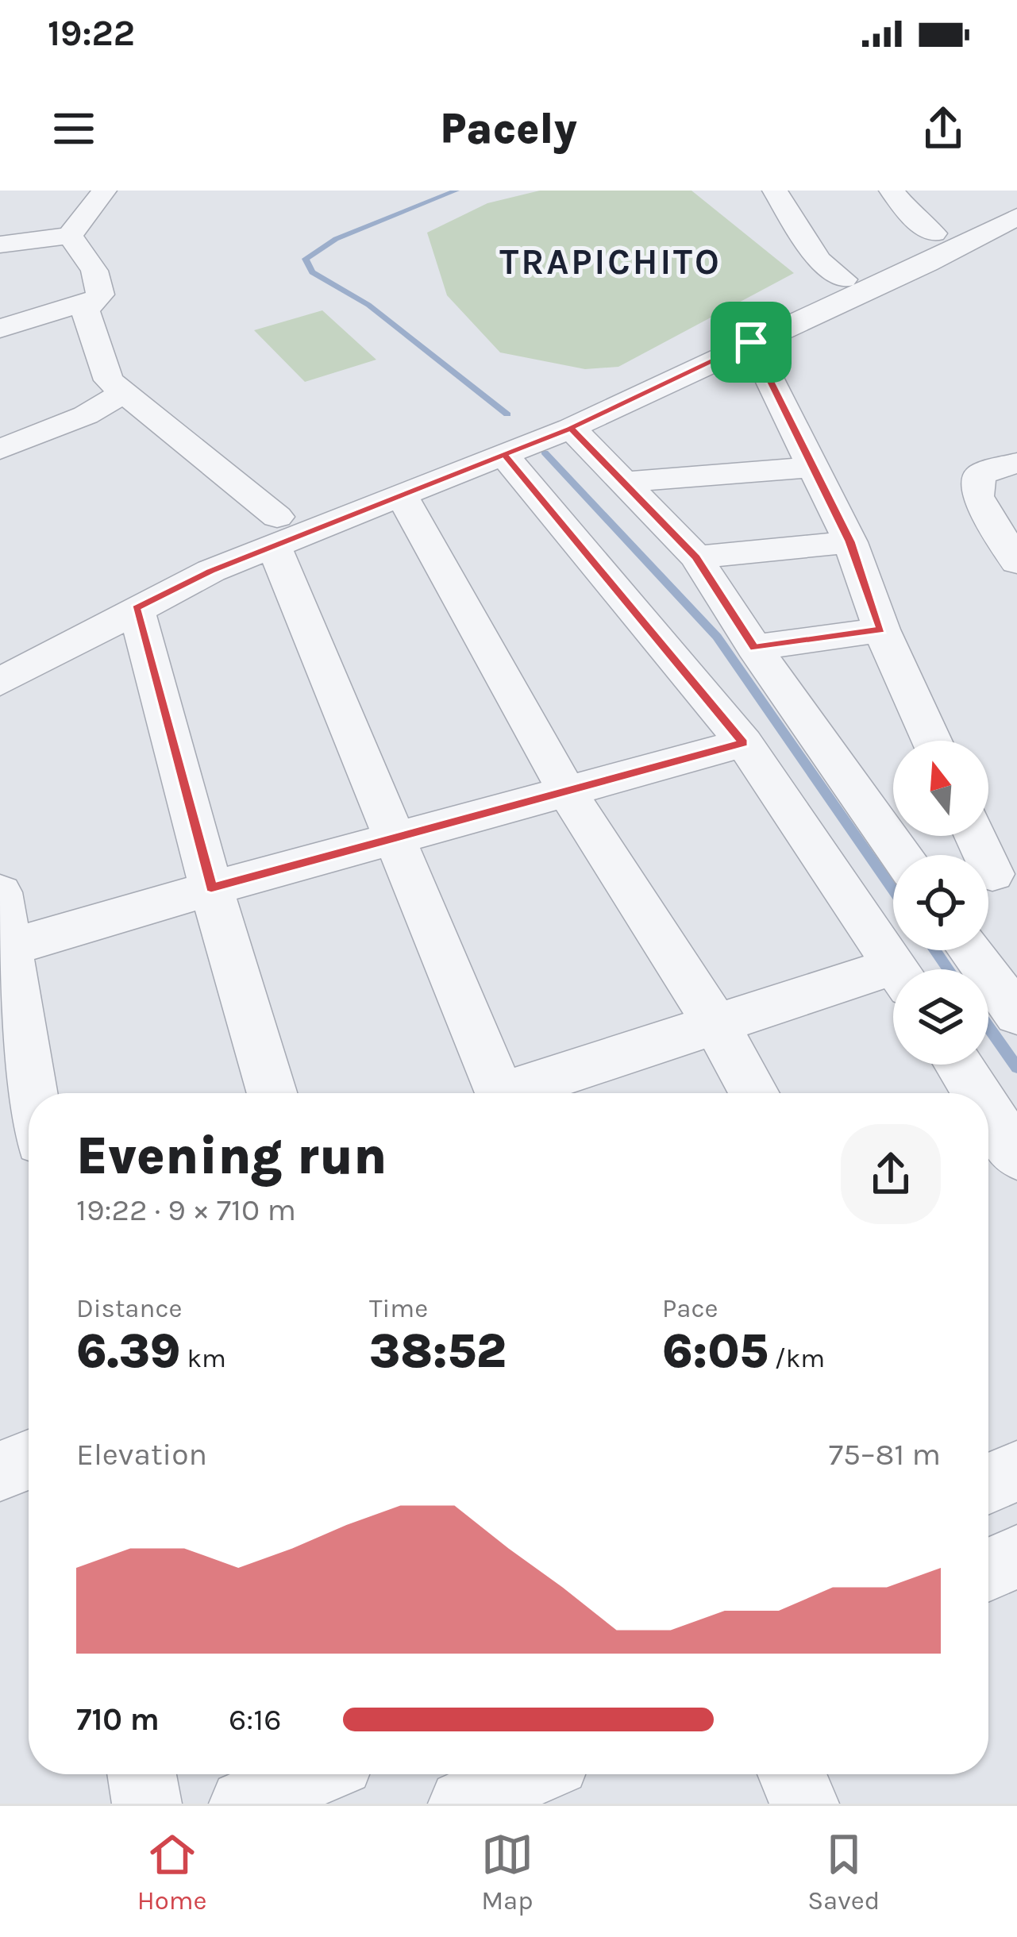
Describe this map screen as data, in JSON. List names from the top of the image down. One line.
{"districts":["TRAPICHITO"],"north":"top","page":{"status":"19:22","header":"Pacely","heading":["Evening run","19:22 · 9 × 710 m"],"stats":[["Distance","6.39 km"],["Time","38:52"],["Pace","6:05 /km"]],"chart":["Elevation","75–81 m"],"list":[{"name":"710 m","note":"6:16"}],"tabs":["Home","Map","Saved"]}}
